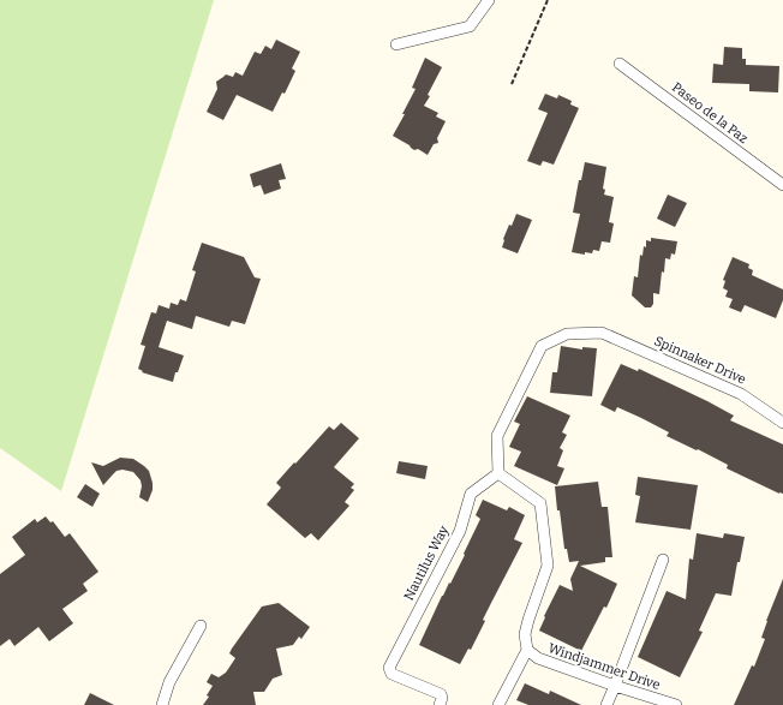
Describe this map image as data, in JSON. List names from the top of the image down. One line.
{"streets":{"street":["Paseo de la Paz","Spinnaker Drive","Nautilus Way","Windjammer Drive"]},"crossings":[["Spinnaker Drive","Nautilus Way"],["Spinnaker Drive","Windjammer Drive"],["Nautilus Way","Windjammer Drive"]]}
